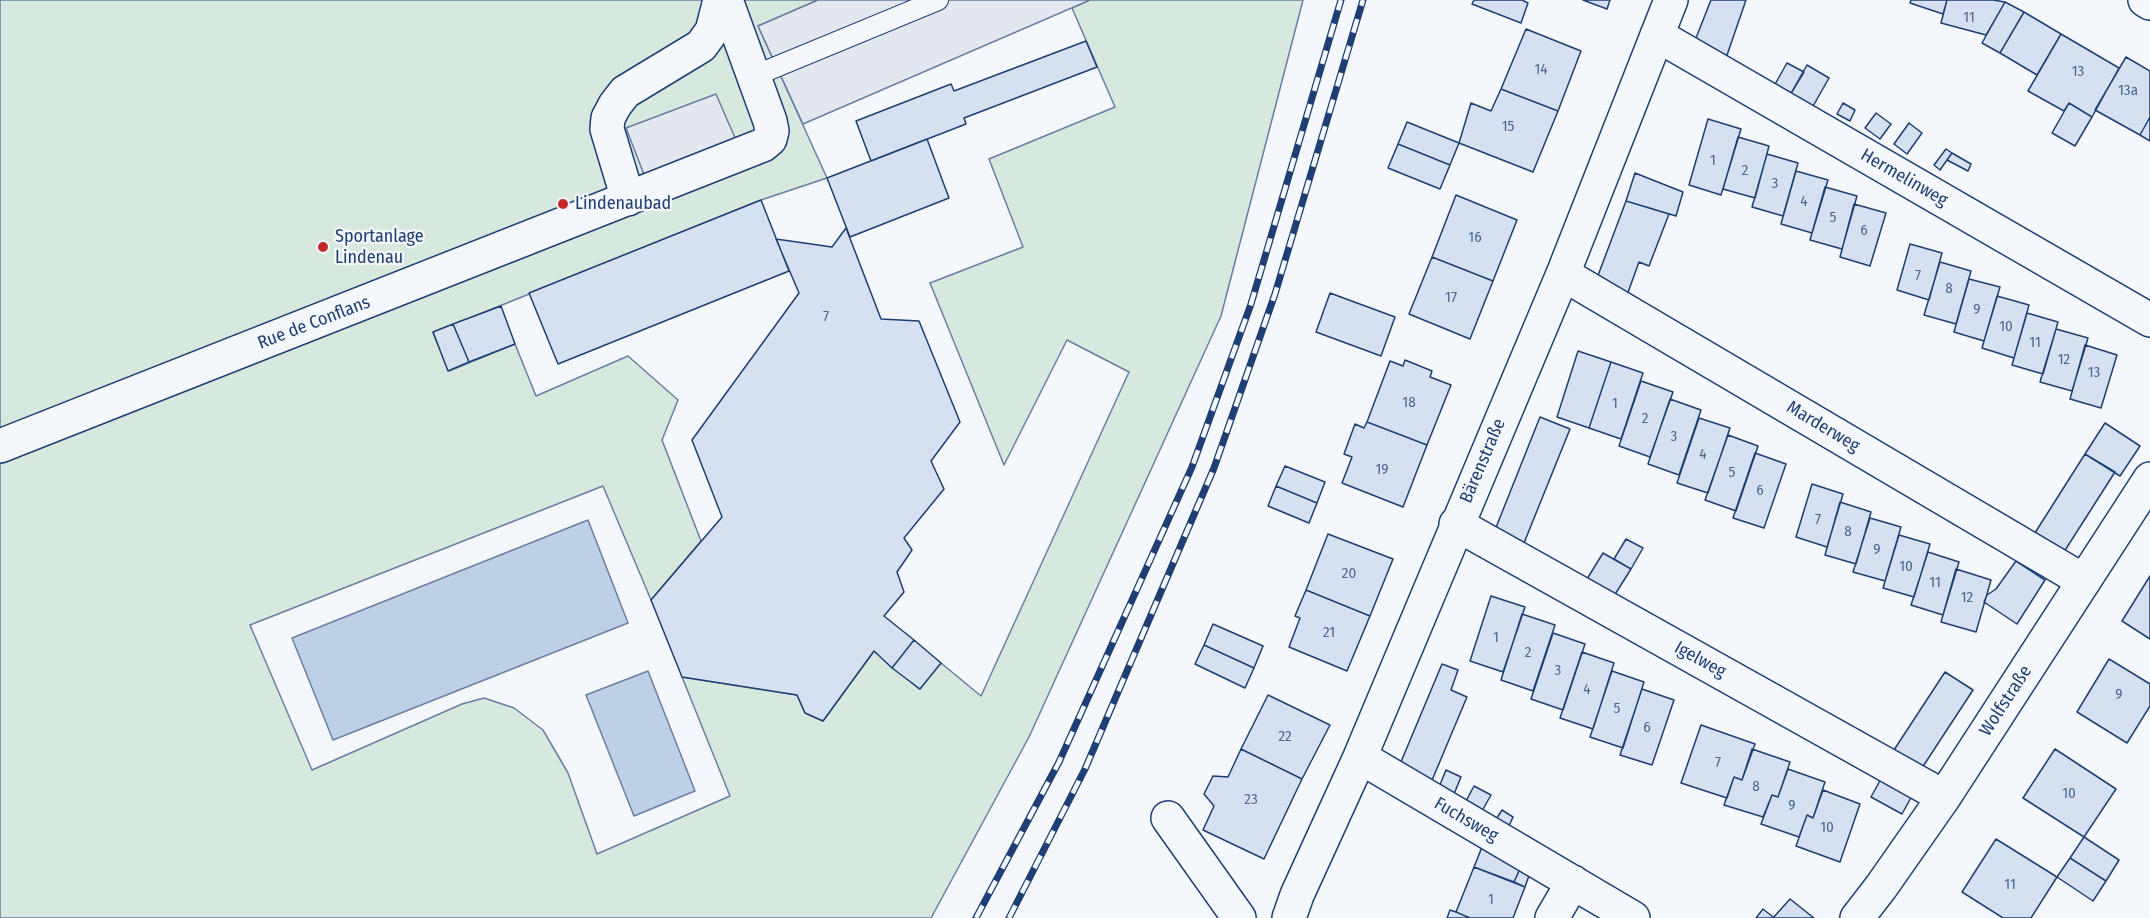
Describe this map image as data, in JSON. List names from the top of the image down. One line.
{"streets":{"street":["Hermelinweg","Rue de Conflans","Marderweg","Bärenstraße","Igelweg","Wolfstraße","Fuchsweg"]},"crossings":[["Hermelinweg","Bärenstraße"],["Marderweg","Bärenstraße"],["Marderweg","Wolfstraße"],["Bärenstraße","Igelweg"],["Bärenstraße","Fuchsweg"],["Igelweg","Wolfstraße"]],"places":["Lindenaubad","Sportanlage Lindenau"],"house_numbers":["11","14","13","13a","15","1","2","3","4","5","6","16","7","8","17","9","7","10","11","12","13","18","1","2","3","4","19","5","6","7","8","9","10","20","11","12","21","1","2","3","4","9","5","6","22","7","8","10","23","9","10","11","1"]}
